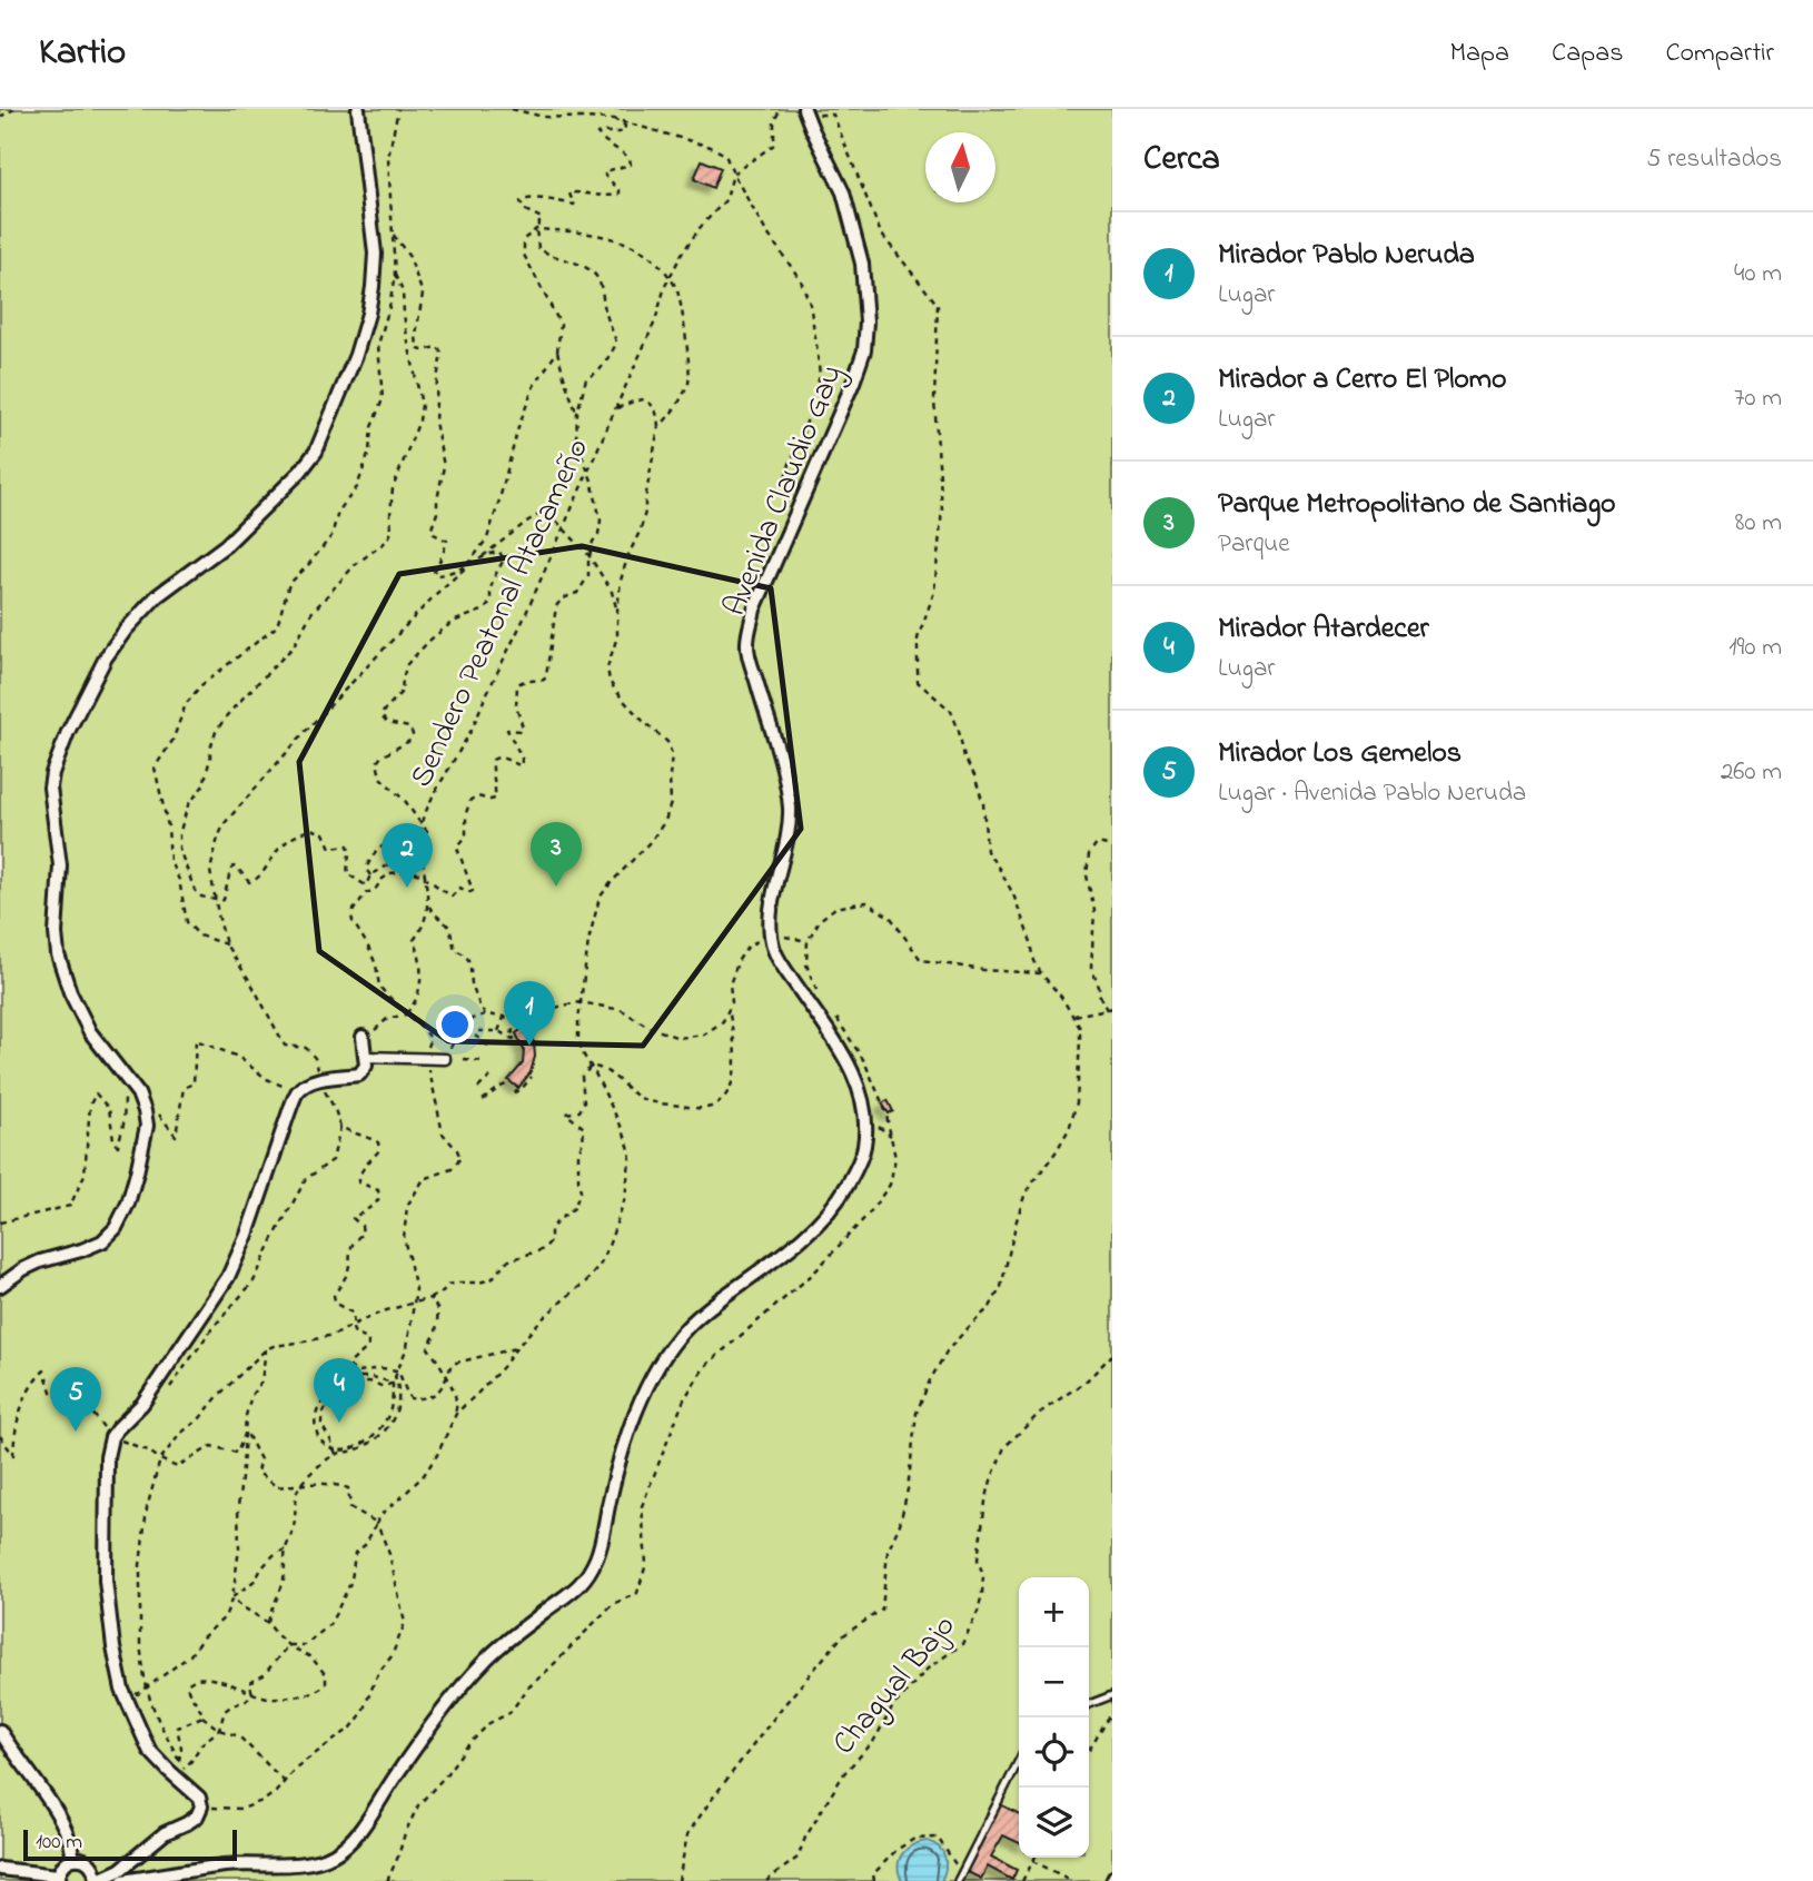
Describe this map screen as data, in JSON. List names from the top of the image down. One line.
{"streets":{"street":["Avenida Claudio Gay"],"path":["Sendero Peatonal Atacameño","Chagual Bajo"]},"scale_bar":"100 m","north":"top","page":{"header":"Kartio","nav":["Mapa","Capas","Compartir"],"heading":["Cerca","5 resultados"],"list":[{"mark":"1","name":"Mirador Pablo Neruda","note":"Lugar","value":"40 m"},{"mark":"2","name":"Mirador a Cerro El Plomo","note":"Lugar","value":"70 m"},{"mark":"3","name":"Parque Metropolitano de Santiago","note":"Parque","value":"80 m"},{"mark":"4","name":"Mirador Atardecer","note":"Lugar","value":"190 m"},{"mark":"5","name":"Mirador Los Gemelos","note":"Lugar · Avenida Pablo Neruda","value":"260 m"}],"pins":["3","2","1","4","5"],"map_buttons":["+","−"],"scale":"100 m"}}
